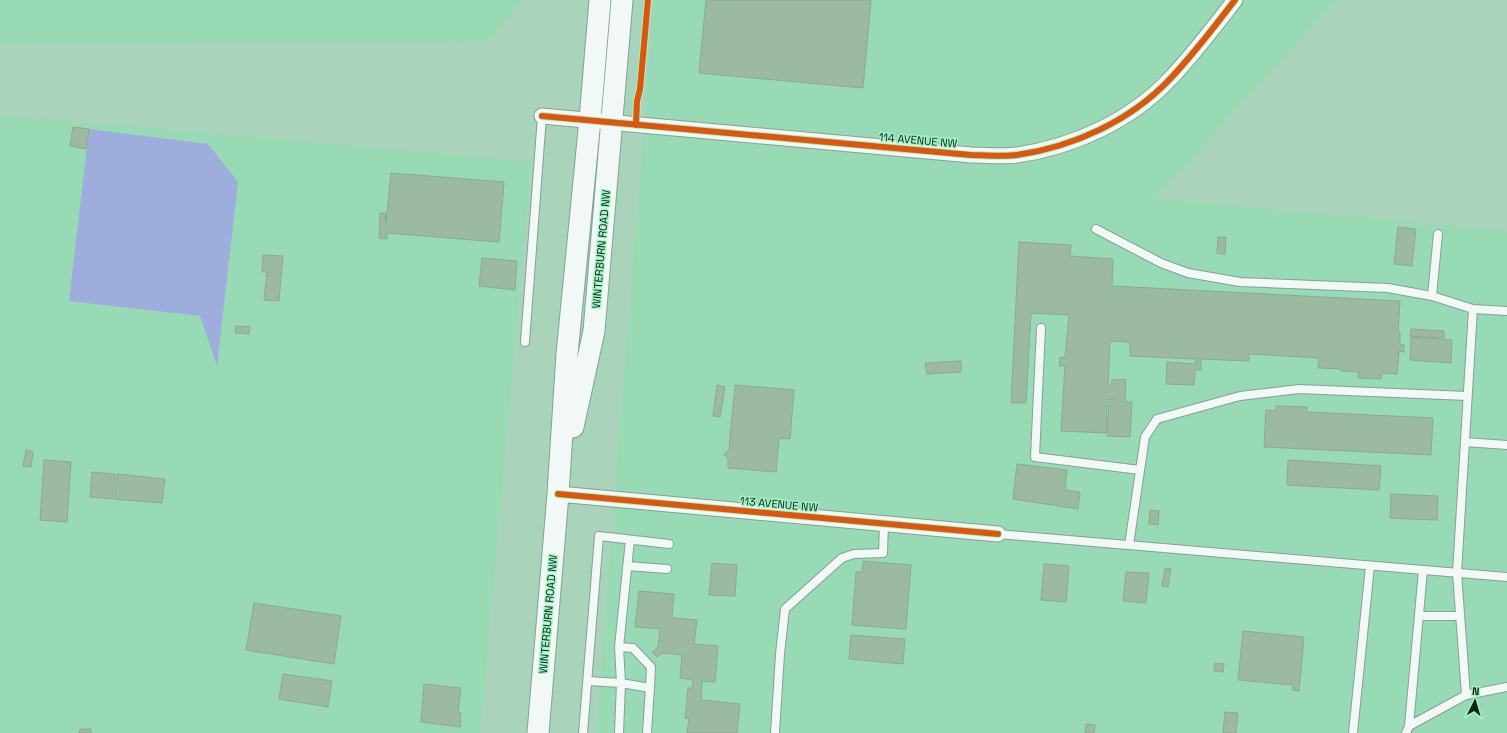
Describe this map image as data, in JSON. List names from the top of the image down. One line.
{"streets":{"main road":["WINTERBURN ROAD NW"],"street":["114 AVENUE NW","113 AVENUE NW"]},"crossings":[["114 AVENUE NW","WINTERBURN ROAD NW"],["WINTERBURN ROAD NW","113 AVENUE NW"]],"north":"top"}
